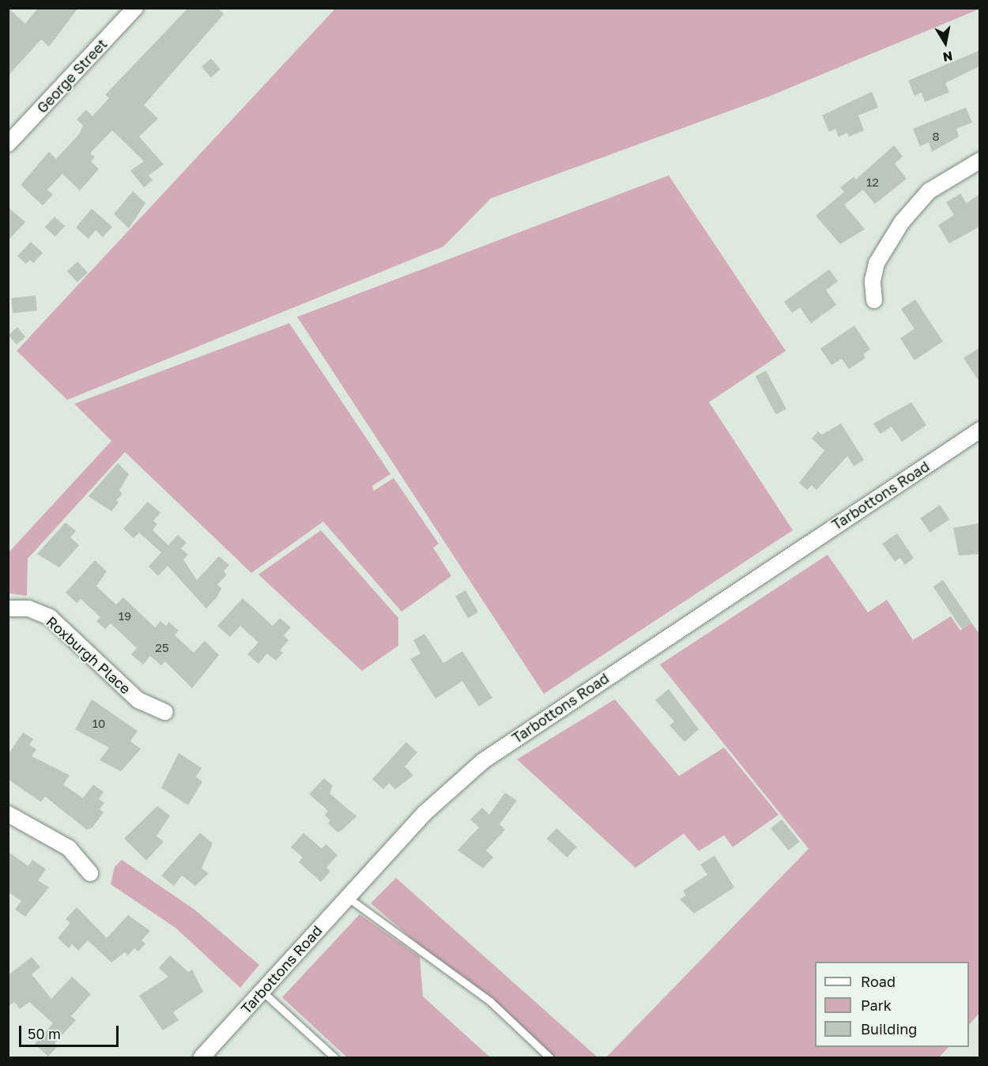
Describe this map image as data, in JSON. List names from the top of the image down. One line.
{"streets":{"street":["George Street","Tarbottons Road","Roxburgh Place"]},"house_numbers":["8","12","19","25","10"],"legend":["Road","Park","Building"],"scale_bar":"50 m","north":"bottom"}
